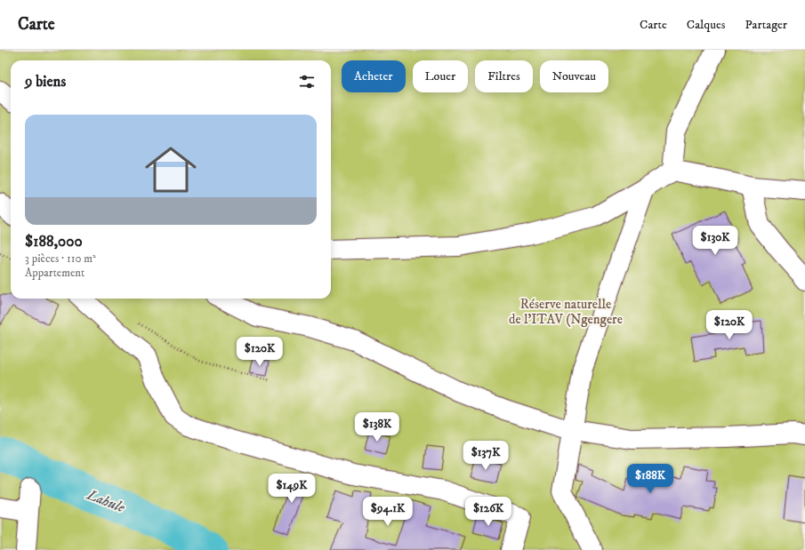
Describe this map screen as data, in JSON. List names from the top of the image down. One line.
{"water":["Lahule"],"parks":["Réserve naturelle de l'ITAV (Ngengere"],"page":{"header":"Carte","nav":["Carte","Calques","Partager"],"chip":["Acheter","Louer","Filtres","Nouveau"],"heading":"9 biens","list":[{"name":"$188,000","note":"3 pièces · 110 m² · Appartement"}],"price":["$130K","$120K","$120K","$138K","$137K","$188K","$149K","$94.1K","$126K"]}}
